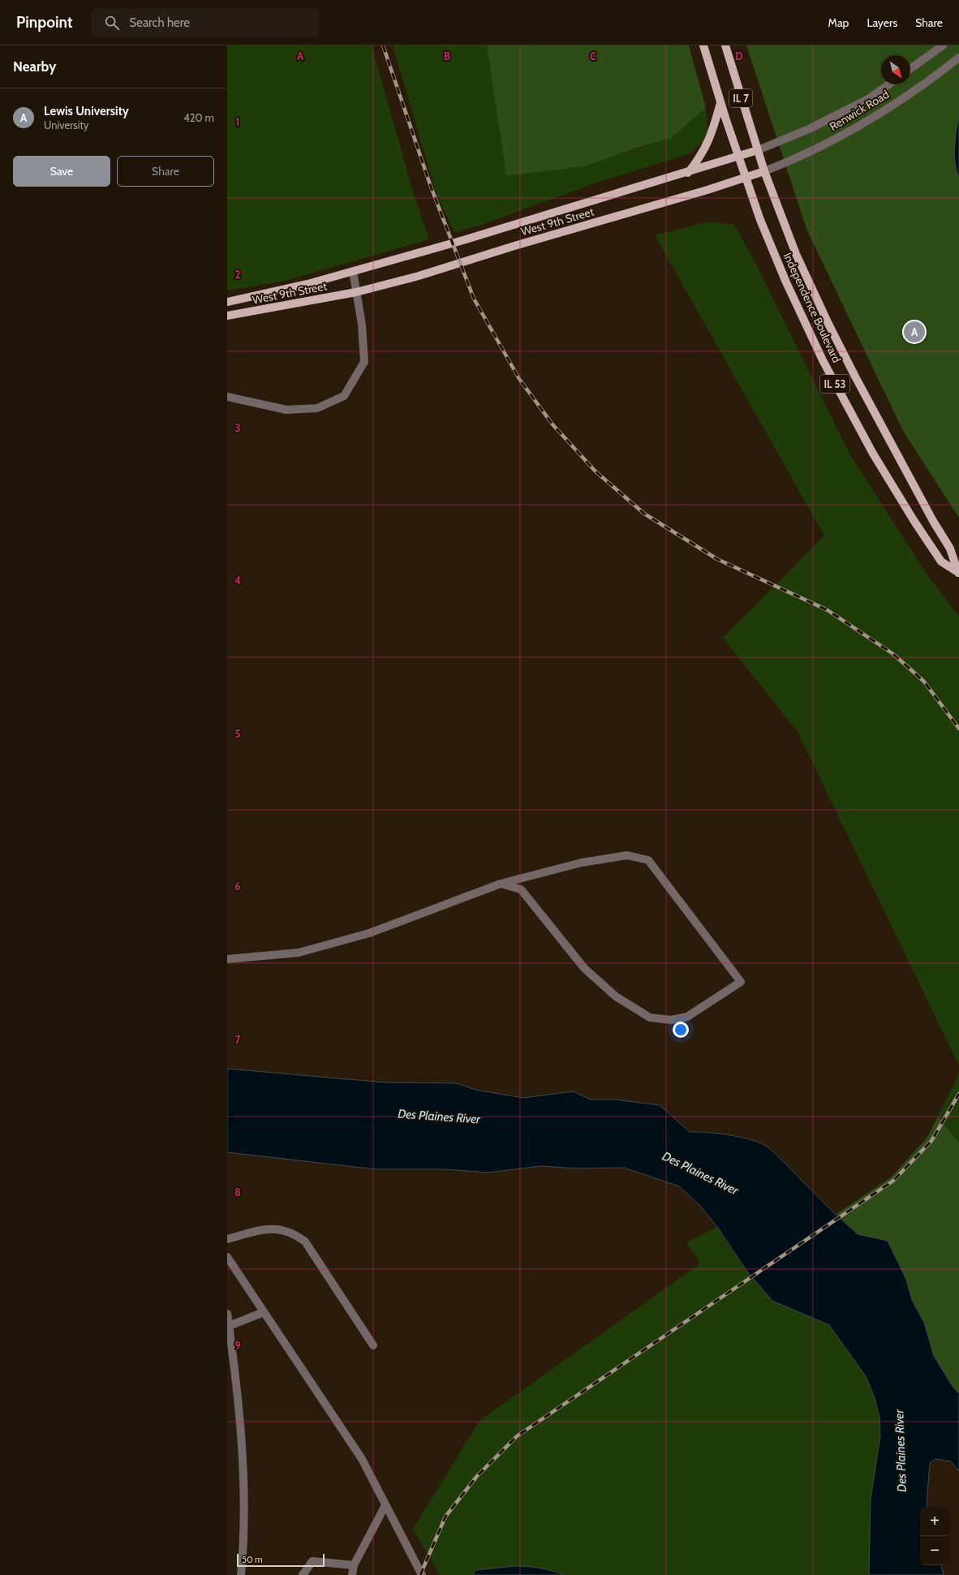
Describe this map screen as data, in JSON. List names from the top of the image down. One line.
{"streets":{"main road":["IL 7","Renwick Road","West 9th Street","Independence Boulevard","IL 53"]},"crossings":[["IL 7","Renwick Road"],["IL 7","West 9th Street"],["IL 7","Independence Boulevard"],["Renwick Road","West 9th Street"],["Renwick Road","Independence Boulevard"],["West 9th Street","Independence Boulevard"]],"water":["Des Plaines River"],"scale_bar":"50 m","north":"bottom right","page":{"header":"Pinpoint","search":"Search here","nav":["Map","Layers","Share"],"heading":"Nearby","list":[{"mark":"A","name":"Lewis University","note":"University","value":"420 m"}],"buttons":["Save","Share"],"pins":"A","map_buttons":["+","−"],"scale":"50 m"},"grid":{"columns":["A","B","C","D"],"rows":["1","2","3","4","5","6","7","8","9"]}}
